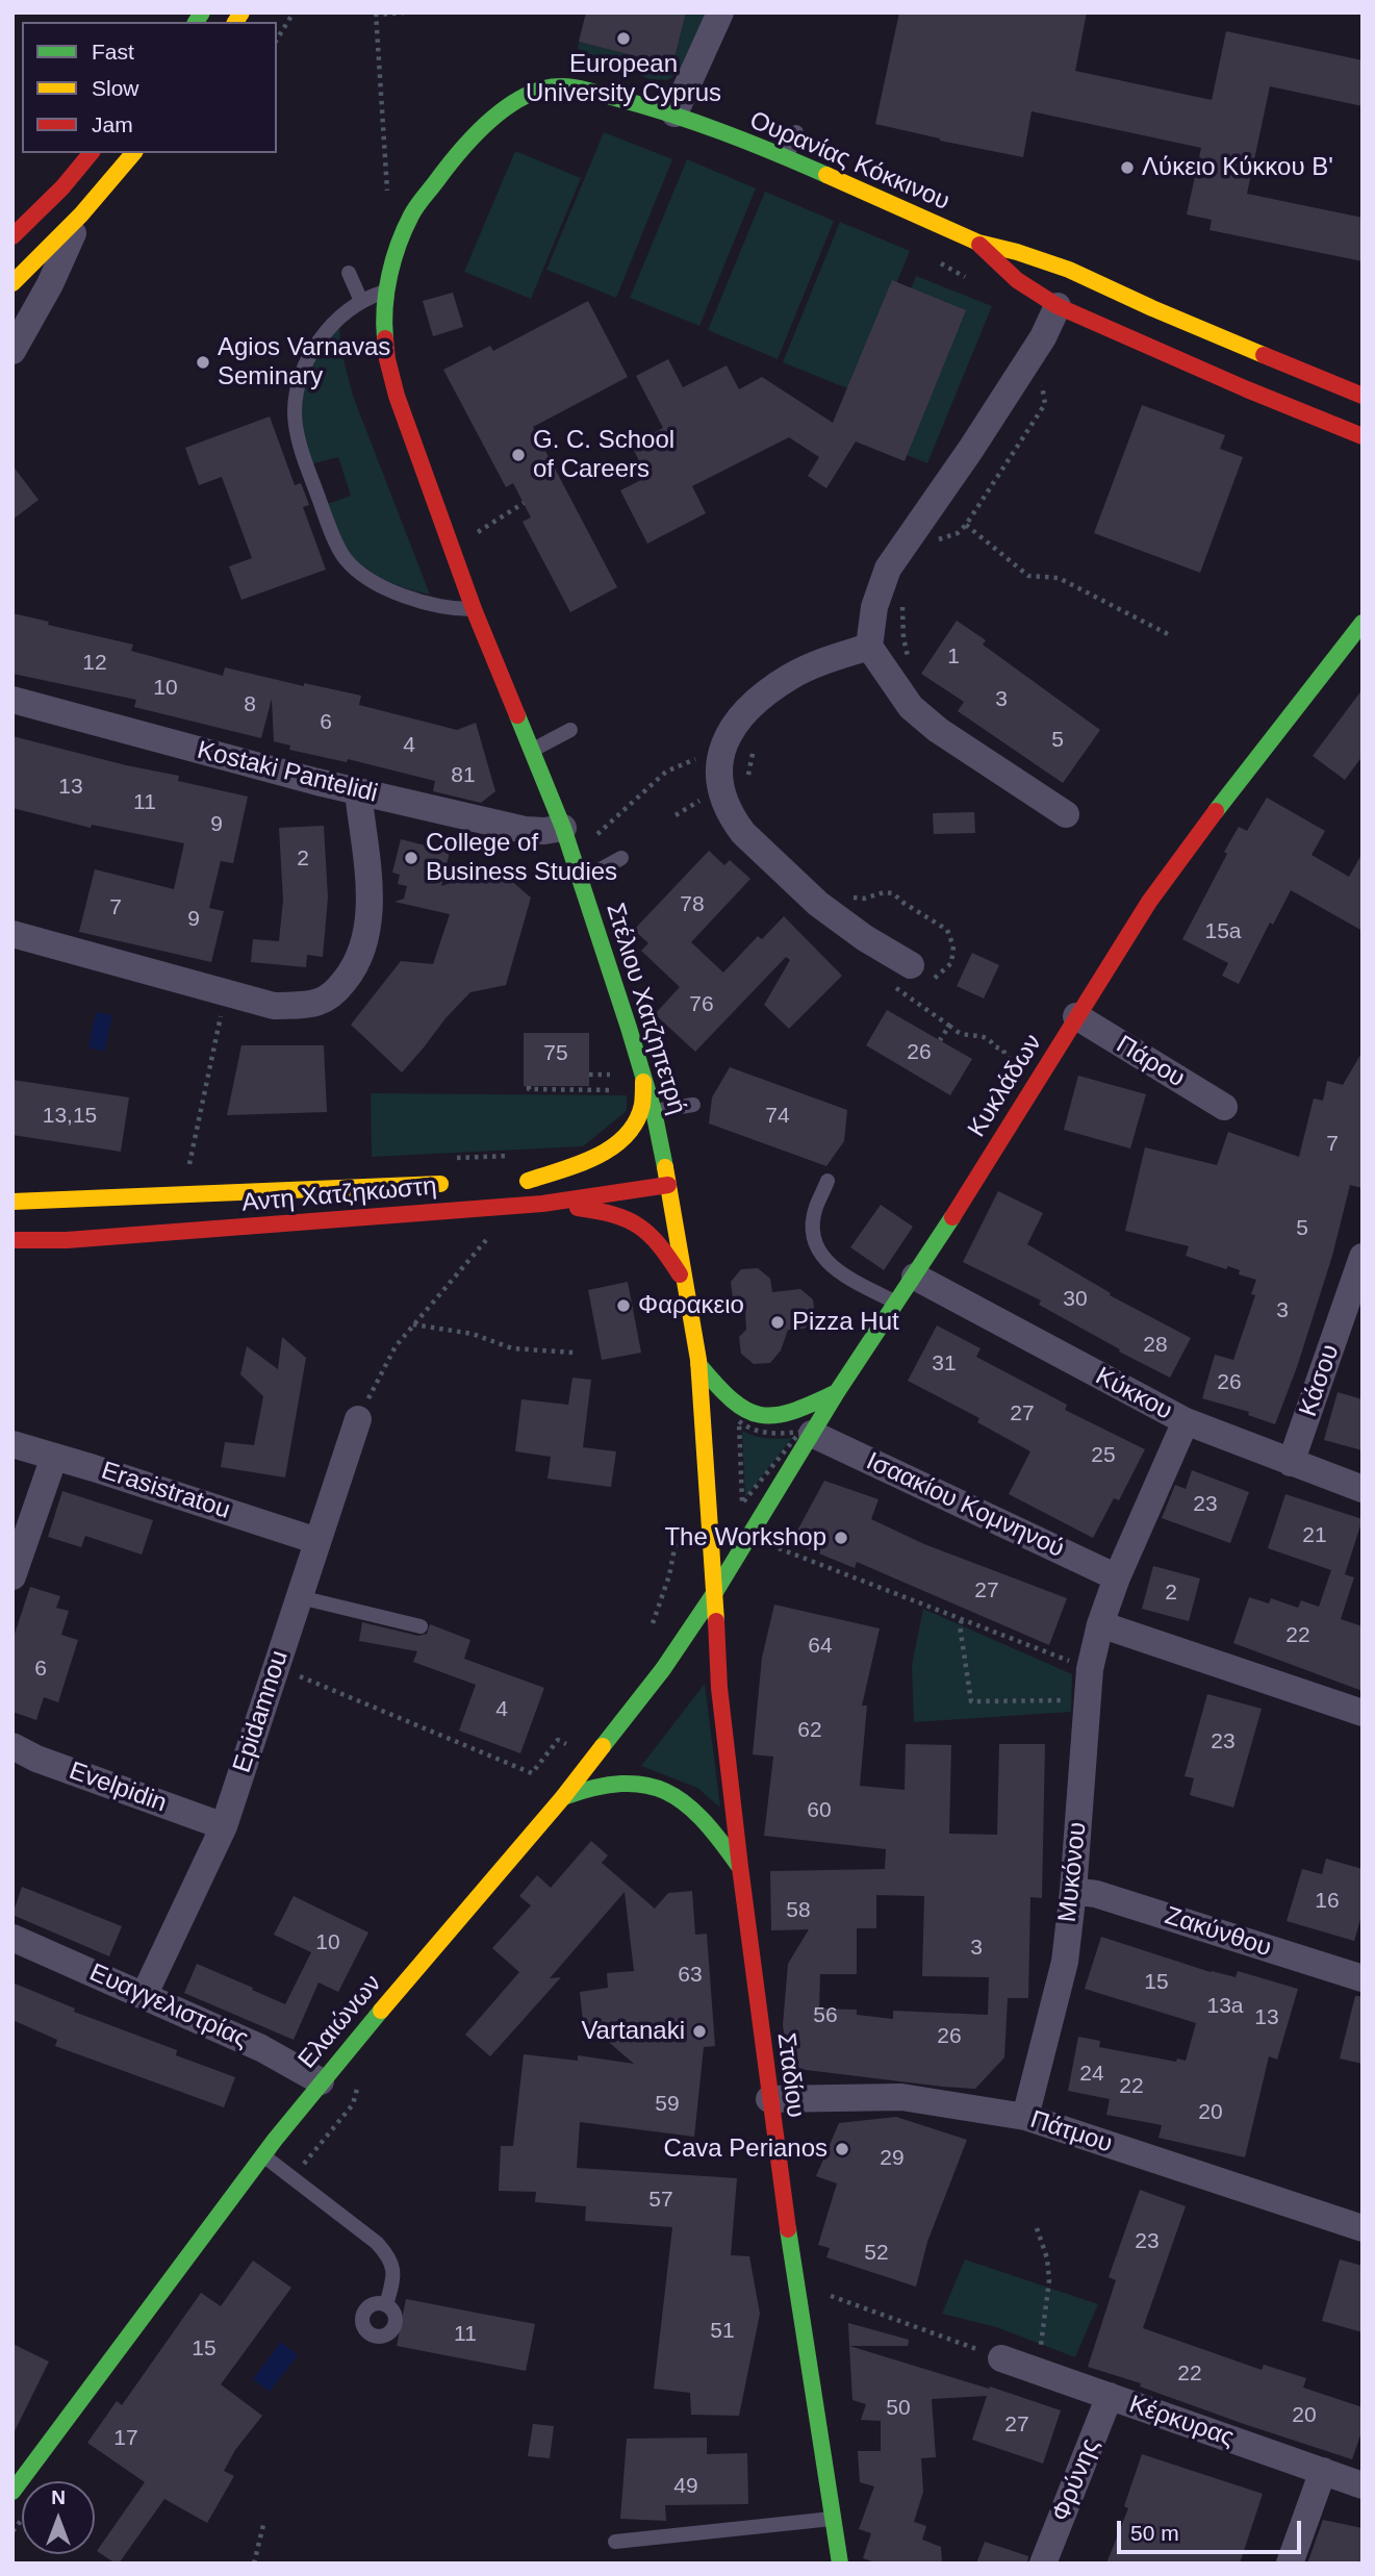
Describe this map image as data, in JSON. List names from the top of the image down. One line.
{"streets":{"main road":["Ουρανίας Κόκκινου","Στέλιου Χατζηπετρή","Κυκλάδων","Αντη Χατζηκωστη","Ελαιώνων","Σταδίου"],"street":["Kostaki Pantelidi","Πάρου","Κάσου","Κύκκου","Erasistratou","Ισαακίου Κομνηνού","Epidamnou","Evelpidin","Μυκόνου","Ζακύνθου","Ευαγγελιστρίας","Πάτμου","Κέρκυρας","Φρύνης"]},"crossings":[["Ουρανίας Κόκκινου","Στέλιου Χατζηπετρή"],["Kostaki Pantelidi","Στέλιου Χατζηπετρή"],["Στέλιου Χατζηπετρή","Κυκλάδων"],["Στέλιου Χατζηπετρή","Αντη Χατζηκωστη"],["Στέλιου Χατζηπετρή","Ελαιώνων"],["Στέλιου Χατζηπετρή","Σταδίου"],["Πάρου","Κυκλάδων"],["Κυκλάδων","Κύκκου"],["Κυκλάδων","Ισαακίου Κομνηνού"],["Κυκλάδων","Ελαιώνων"],["Κυκλάδων","Σταδίου"],["Κάσου","Κύκκου"],["Erasistratou","Epidamnou"],["Epidamnou","Evelpidin"],["Epidamnou","Ευαγγελιστρίας"],["Μυκόνου","Ζακύνθου"],["Μυκόνου","Πάτμου"],["Ευαγγελιστρίας","Ελαιώνων"],["Ελαιώνων","Σταδίου"],["Σταδίου","Πάτμου"],["Κέρκυρας","Φρύνης"]],"places":["European University Cyprus","Λύκειο Κύκκου Β'","Agios Varnavas Seminary","G. C. School of Careers","College of Business Studies","Φαρακειο","Pizza Hut","The Workshop","Vartanaki","Cava Perianos"],"house_numbers":["1","12","10","3","8","6","5","4","81","13","11","9","2","78","7","9","15a","76","26","75","13,15","74","7","5","30","3","28","31","26","27","25","23","21","27","2","22","64","6","4","62","23","60","16","58","10","3","63","15","13a","56","13","26","24","22","59","20","29","57","23","52","51","11","15","22","50","20","27","17","49"],"legend":["Fast","Slow","Jam"],"scale_bar":"50 m","north":"top"}
